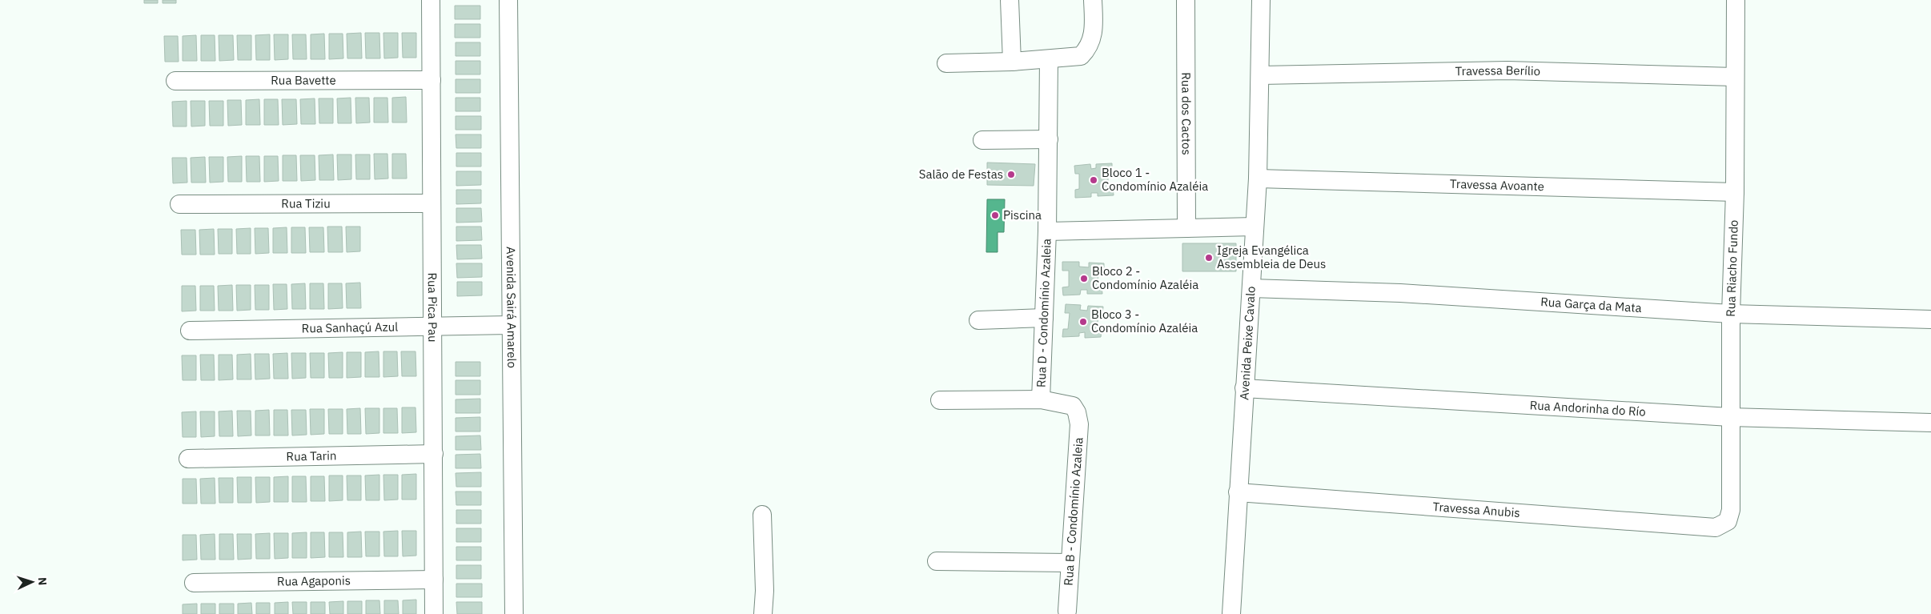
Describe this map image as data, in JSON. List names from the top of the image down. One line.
{"streets":{"street":["Travessa Berílio","Rua Bavette","Rua dos Cactos","Travessa Avoante","Rua Tiziu","Rua Riacho Fundo","Rua Garça da Mata","Rua Pica Pau","Avenida Sairá Amarelo","Rua D - Condomínio Azaleia","Rua Sanhaçú Azul","Avenida Peixe Cavalo","Rua Andorinha do Río","Rua Tarin","Travessa Anubis","Rua B - Condomínio Azaleia","Rua Agaponis"]},"crossings":[["Travessa Berílio","Rua Riacho Fundo"],["Travessa Berílio","Avenida Peixe Cavalo"],["Rua Bavette","Rua Pica Pau"],["Travessa Avoante","Rua Riacho Fundo"],["Travessa Avoante","Avenida Peixe Cavalo"],["Rua Tiziu","Rua Pica Pau"],["Rua Riacho Fundo","Rua Garça da Mata"],["Rua Riacho Fundo","Rua Andorinha do Río"],["Rua Riacho Fundo","Travessa Anubis"],["Rua Garça da Mata","Avenida Peixe Cavalo"],["Rua Pica Pau","Rua Sanhaçú Azul"],["Rua Pica Pau","Rua Tarin"],["Rua Pica Pau","Rua Agaponis"],["Avenida Sairá Amarelo","Rua Sanhaçú Azul"],["Rua D - Condomínio Azaleia","Rua B - Condomínio Azaleia"],["Avenida Peixe Cavalo","Rua Andorinha do Río"],["Avenida Peixe Cavalo","Travessa Anubis"]],"places":["Salão de Festas","Bloco 1 - Condomínio Azaléia","Piscina","Igreja Evangélica Assembleia de Deus","Bloco 2 - Condomínio Azaléia","Bloco 3 - Condomínio Azaléia"],"north":"right"}
